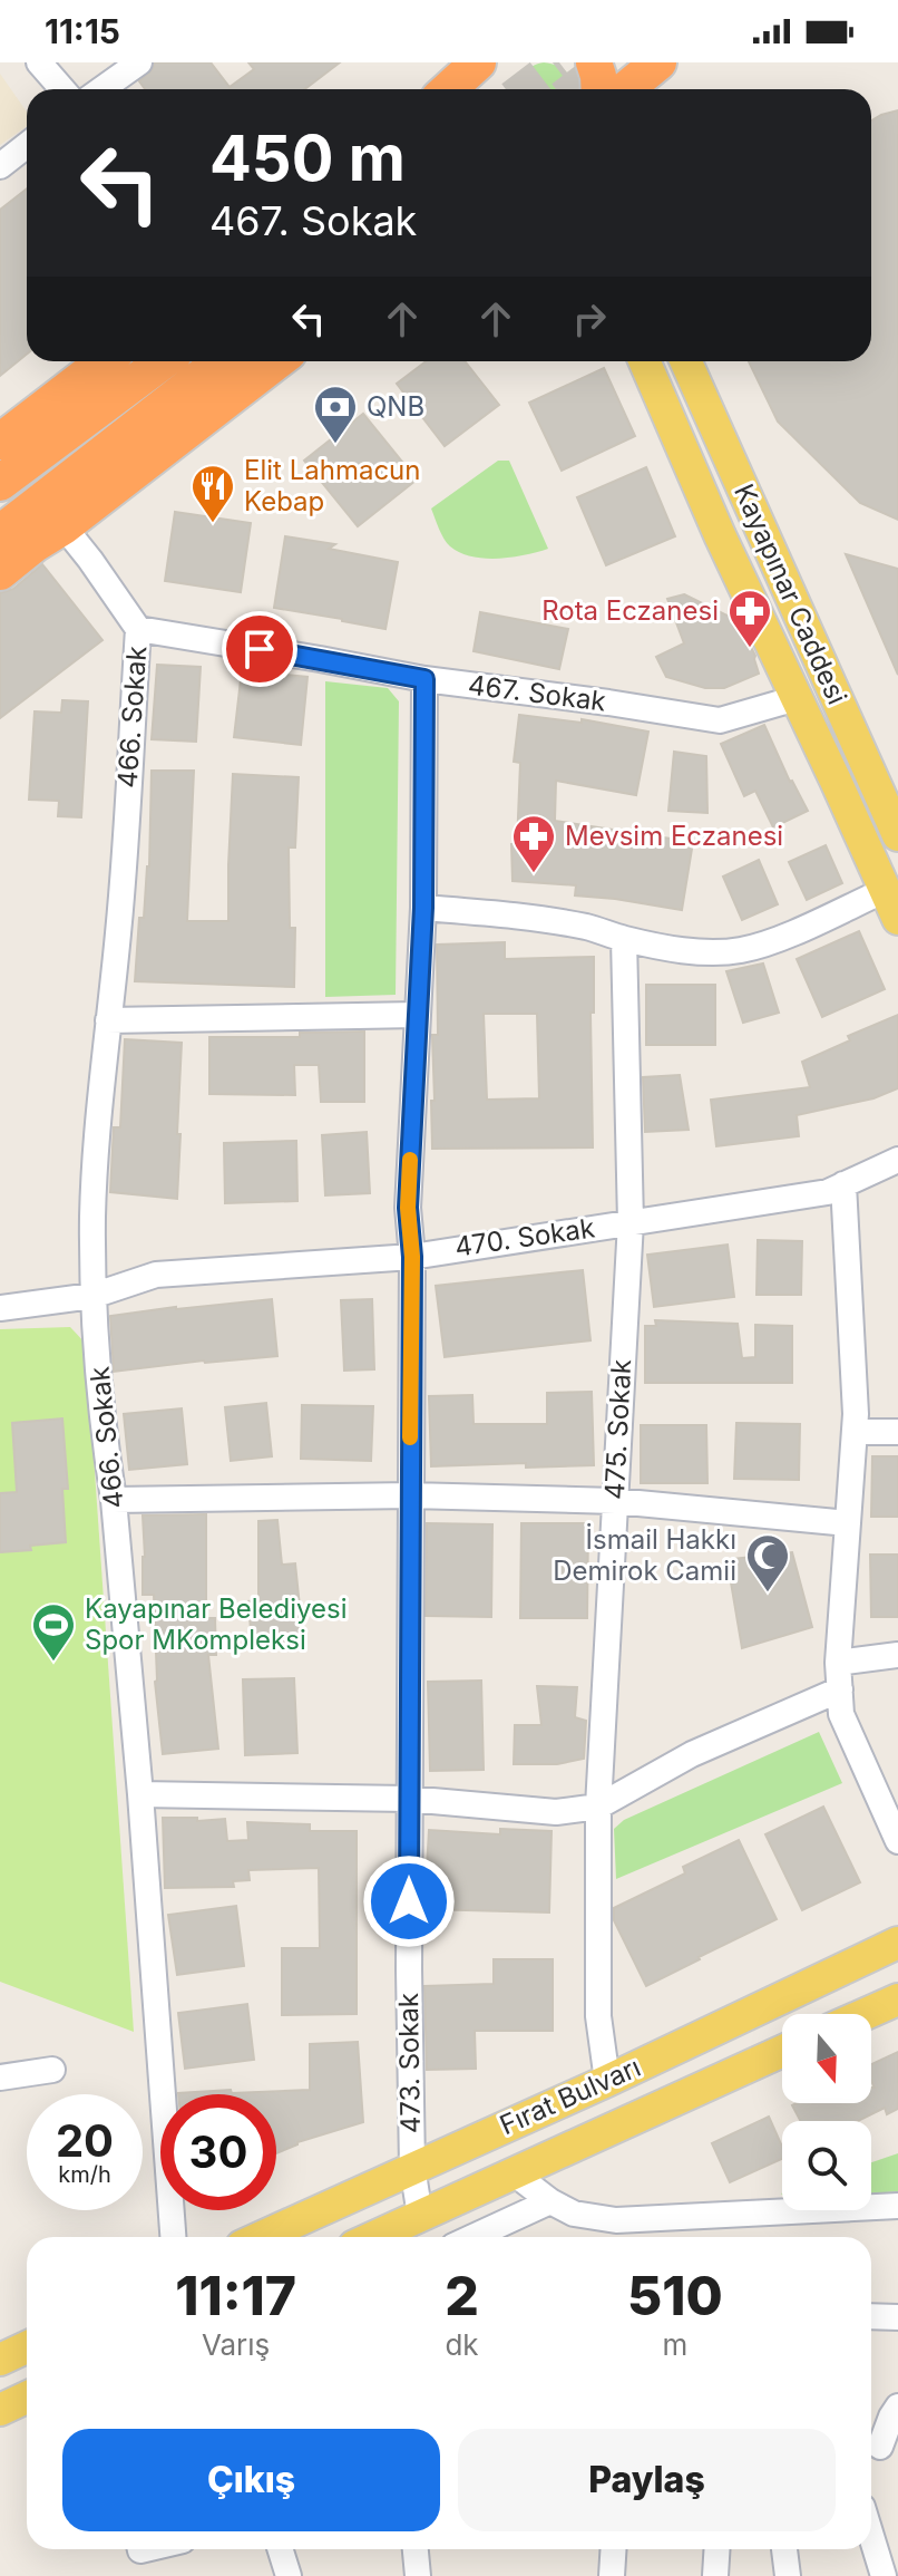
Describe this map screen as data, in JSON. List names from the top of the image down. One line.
{"streets":{"main road":["Kayapınar Caddesi","Fırat Bulvarı"],"street":["467. Sokak","466. Sokak","470. Sokak","475. Sokak","473. Sokak"]},"crossings":[["Kayapınar Caddesi","467. Sokak"],["467. Sokak","466. Sokak"],["467. Sokak","473. Sokak"],["466. Sokak","470. Sokak"],["470. Sokak","475. Sokak"],["470. Sokak","473. Sokak"],["475. Sokak","Fırat Bulvarı"],["473. Sokak","Fırat Bulvarı"]],"places":{"bank":["QNB"],"restaurant":["Elit Lahmacun Kebap"],"pharmacy":["Rota Eczanesi","Mevsim Eczanesi"],"mosque":["İsmail Hakkı Demirok Camii"],"sports":["Kayapınar Belediyesi Spor MKompleksi"]},"north":"bottom","page":{"status":"11:15","turn":["450 m","467. Sokak"],"speed":"20 km/h","limit":"30","eta":["11:17","Varış","2","dk","510","m"],"buttons":["Çıkış","Paylaş"]}}
